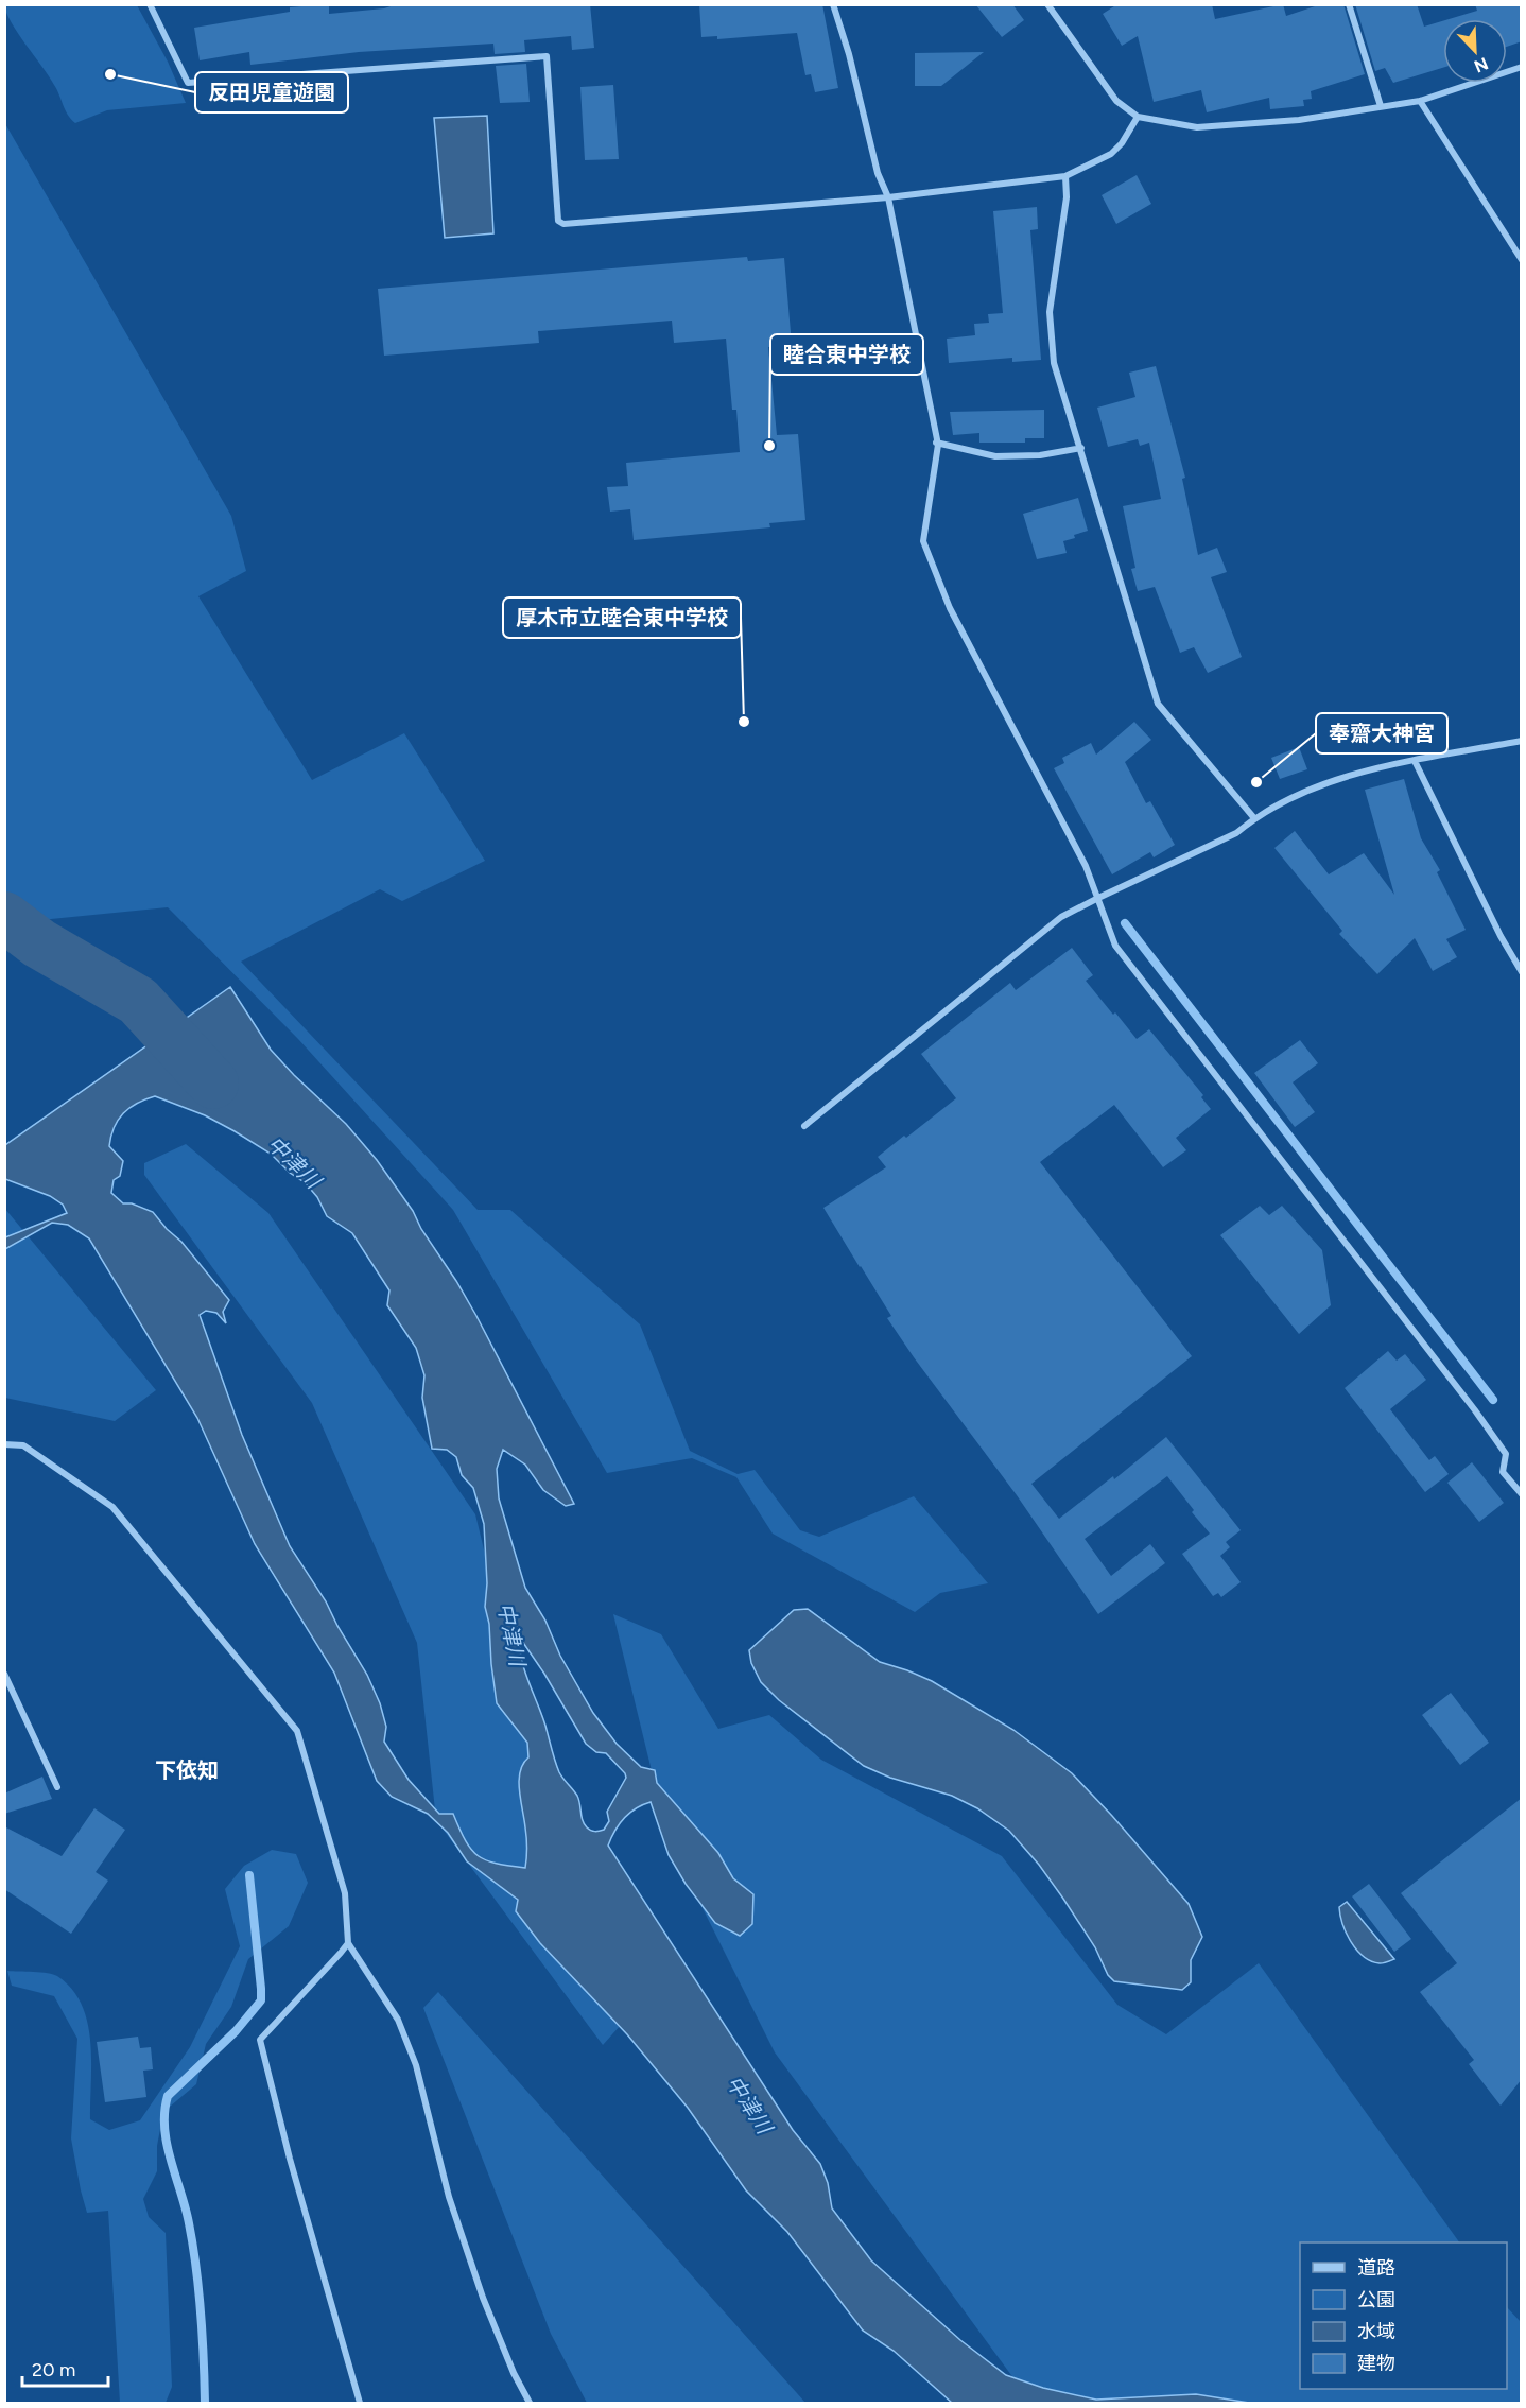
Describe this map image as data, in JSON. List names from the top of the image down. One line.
{"districts":["下依知"],"water":["中津川"],"places":["反田児童遊園","睦合東中学校","厚木市立睦合東中学校","奉齋大神宮"],"legend":["道路","公園","水域","建物"],"scale_bar":"20 m","north":"bottom right"}
